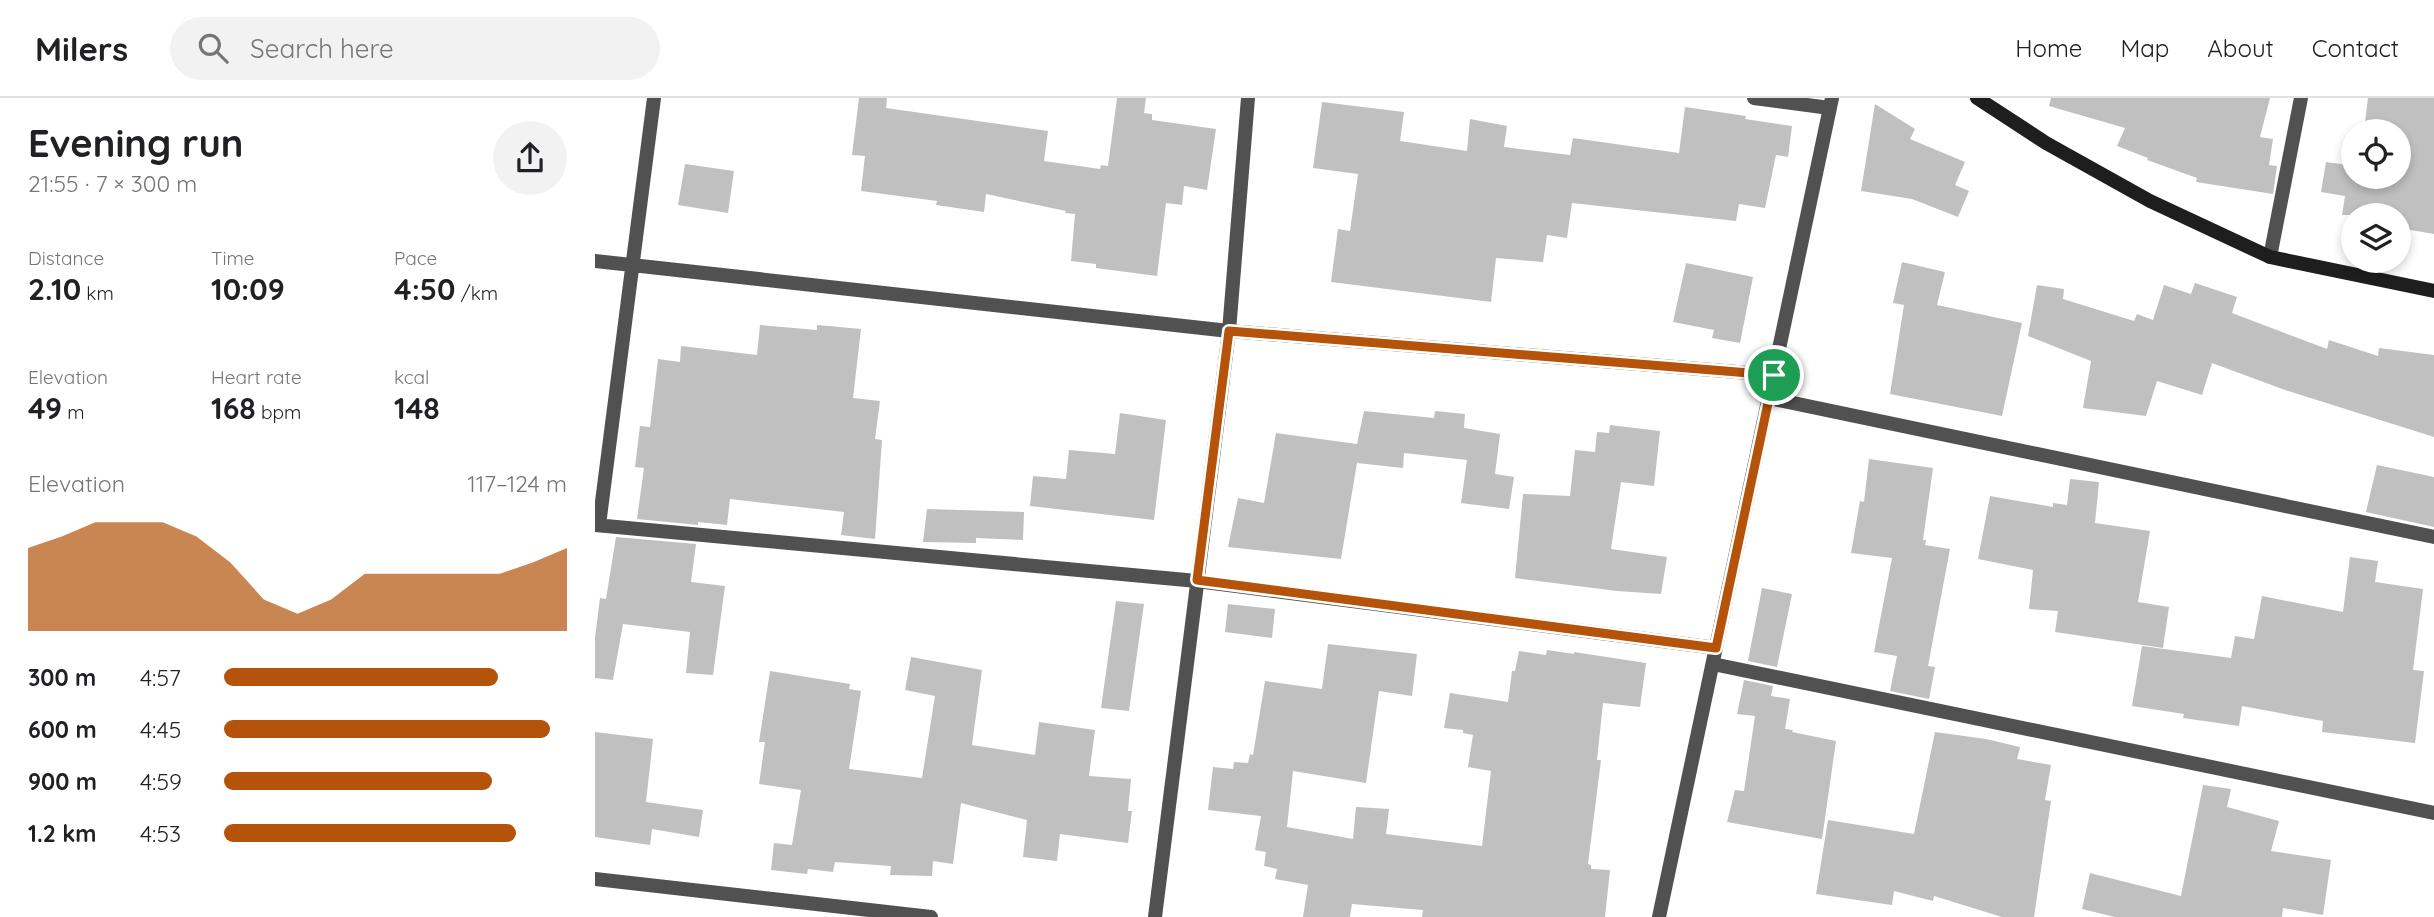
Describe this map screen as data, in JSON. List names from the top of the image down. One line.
{"page":{"header":"Milers","search":"Search here","nav":["Home","Map","About","Contact"],"heading":["Evening run","21:55 · 7 × 300 m"],"stats":[["Distance","2.10 km"],["Time","10:09"],["Pace","4:50 /km"],["Elevation","49 m"],["Heart rate","168 bpm"],["kcal","148"]],"chart":["Elevation","117–124 m"],"list":[{"name":"300 m","note":"4:57"},{"name":"600 m","note":"4:45"},{"name":"900 m","note":"4:59"},{"name":"1.2 km","note":"4:53"}]}}
